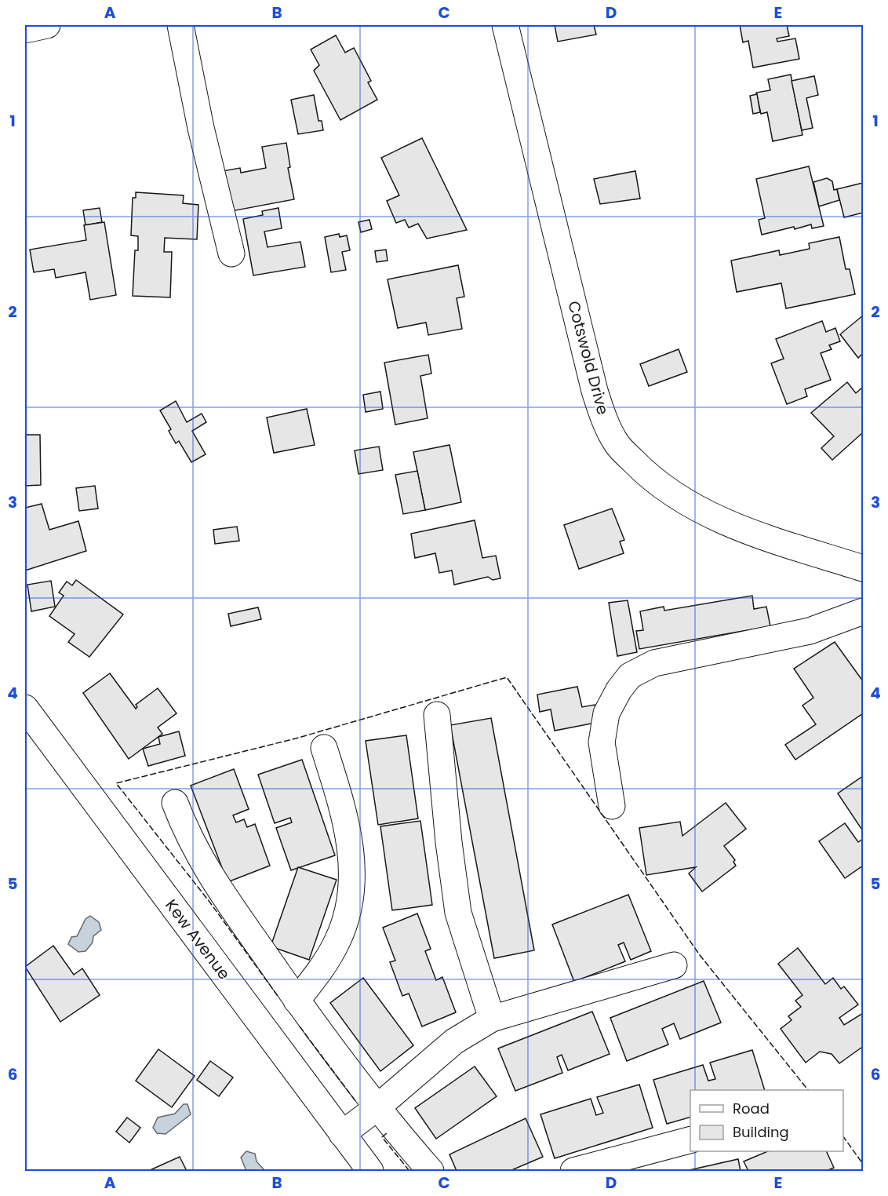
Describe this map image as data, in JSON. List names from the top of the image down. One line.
{"streets":{"street":["Cotswold Drive","Kew Avenue"]},"legend":["Road","Building"],"grid":{"columns":["A","B","C","D","E"],"rows":["1","2","3","4","5","6"]}}
